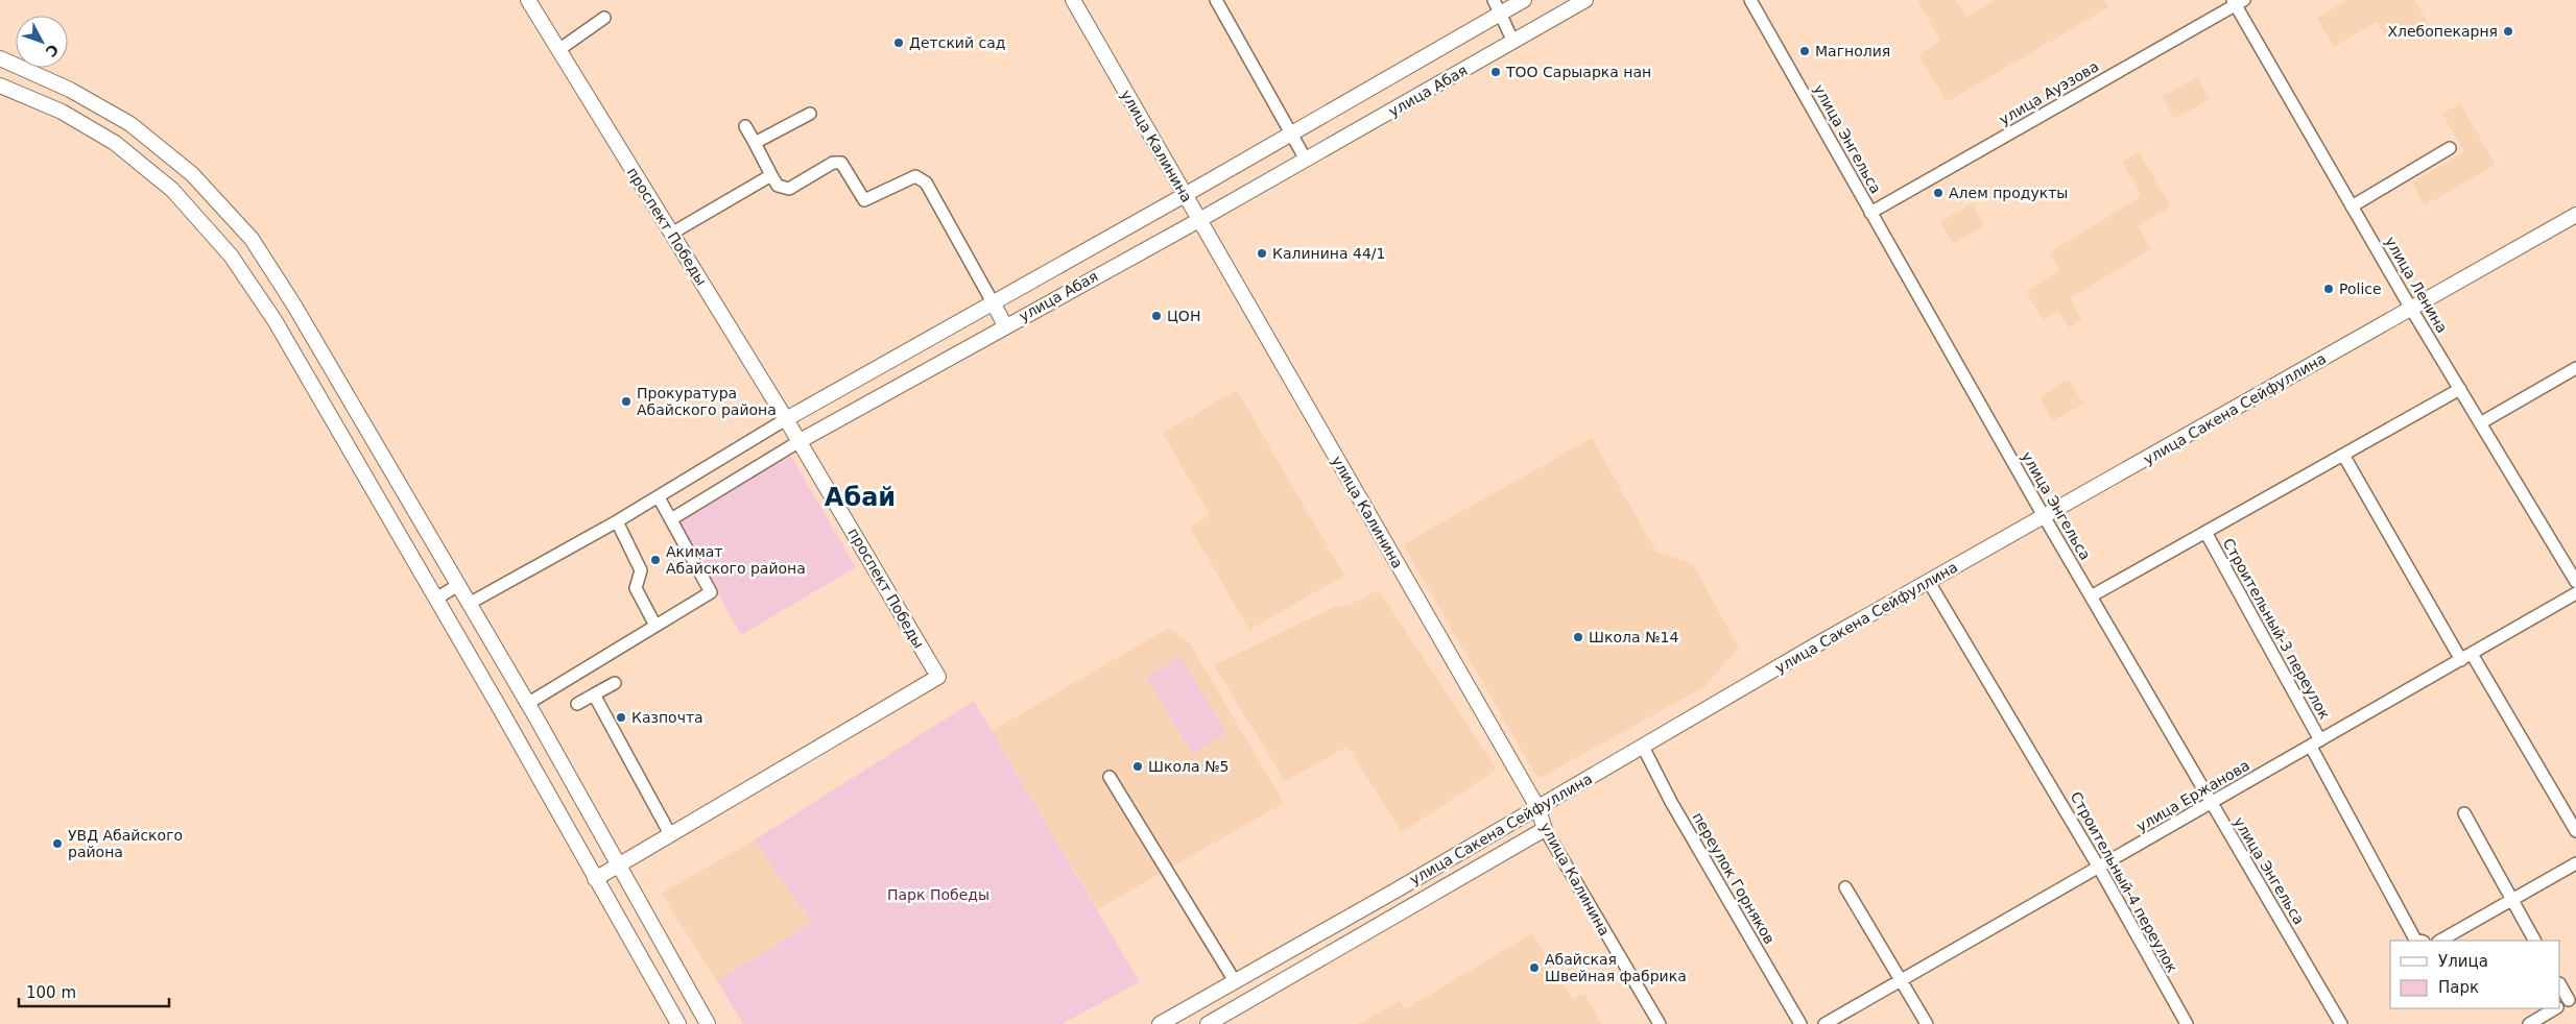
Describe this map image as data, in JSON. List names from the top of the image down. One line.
{"streets":{"street":["улица Абая","улица Ауэзова","улица Энгельса","улица Калинина","проспект Победы","улица Ленина","улица Сакена Сейфуллина","Строительный-3 переулок","улица Ержанова","переулок Горняков","Строительный-4 переулок"]},"crossings":[["улица Абая","улица Калинина"],["улица Ауэзова","улица Энгельса"],["улица Ауэзова","улица Ленина"],["улица Энгельса","улица Сакена Сейфуллина"],["улица Энгельса","улица Ержанова"],["улица Калинина","улица Сакена Сейфуллина"],["улица Ленина","улица Сакена Сейфуллина"],["улица Сакена Сейфуллина","переулок Горняков"],["улица Сакена Сейфуллина","Строительный-4 переулок"],["Строительный-3 переулок","улица Ержанова"],["улица Ержанова","Строительный-4 переулок"]],"districts":["Абай"],"parks":["Парк Победы"],"places":["Хлебопекарня","Детский сад","Магнолия","ТОО Сарыарка нан","Алем продукты","Калинина 44/1","Police","ЦОН","Прокуратура Абайского района","Акимат Абайского района","Школа №14","Казпочта","Школа №5","УВД Абайского района","Абайская Швейная фабрика"],"legend":["Улица","Парк"],"scale_bar":"100 m","north":"bottom right"}
